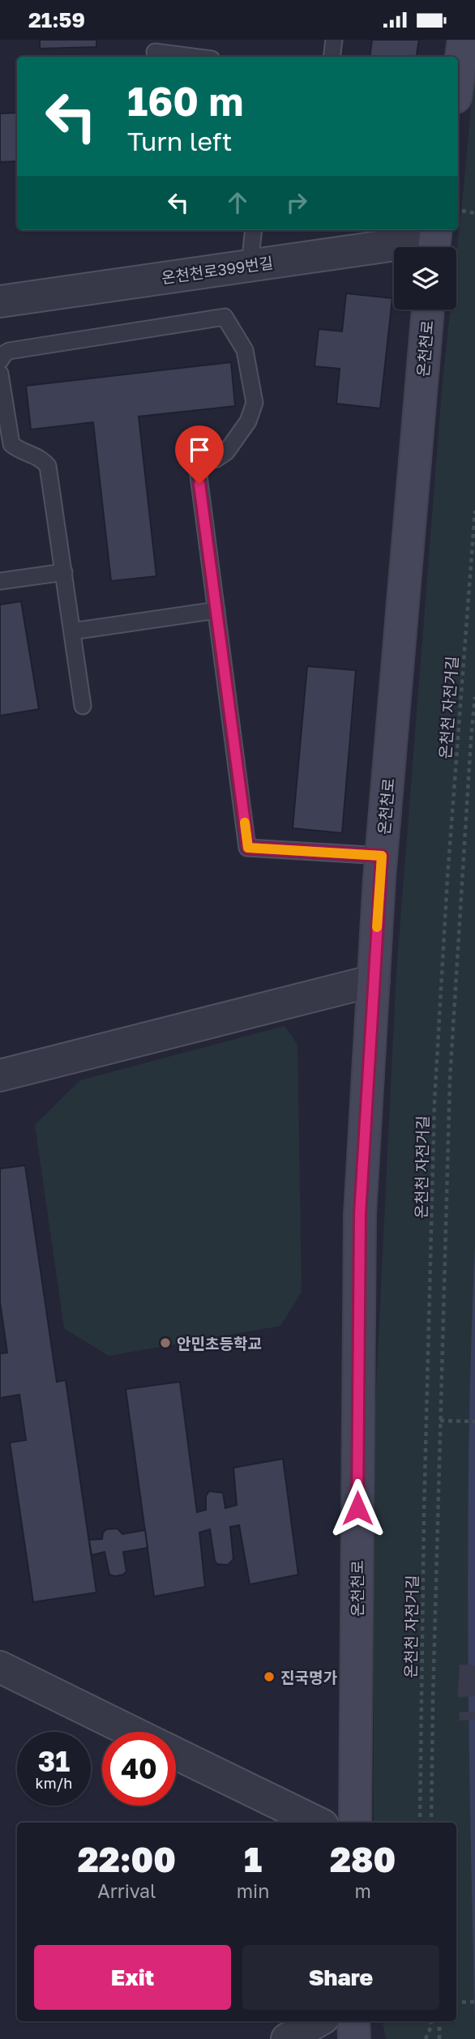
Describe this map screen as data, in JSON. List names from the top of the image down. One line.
{"streets":{"street":["온천천로399번길","온천천로"],"path":["온천천 자전거길"]},"places":["안민초등학교","진국명가"],"page":{"status":"21:59","turn":["160 m","Turn left"],"speed":"31 km/h","limit":"40","eta":["22:00","Arrival","1","min","280","m"],"buttons":["Exit","Share"]}}
